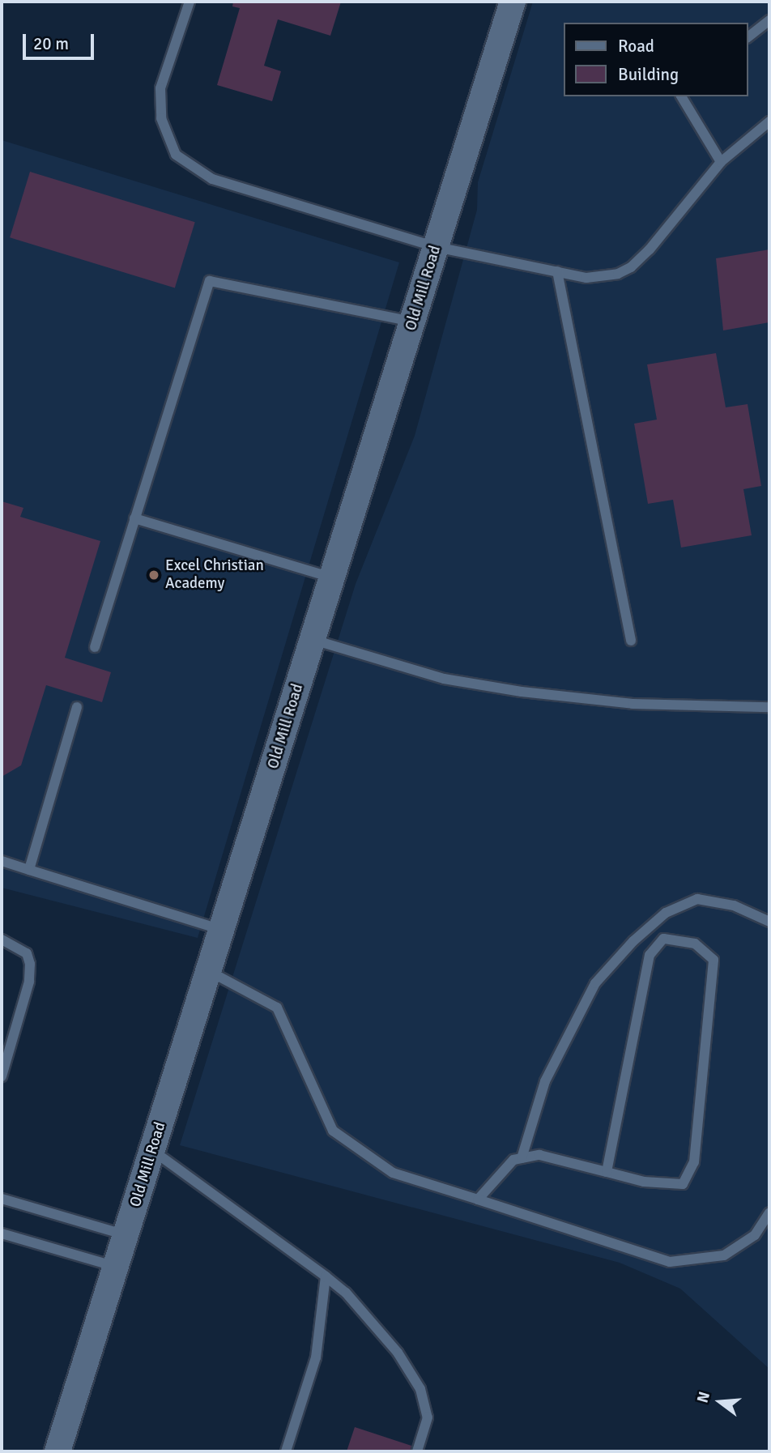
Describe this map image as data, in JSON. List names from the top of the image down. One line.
{"streets":{"street":["Old Mill Road"]},"places":["Excel Christian Academy"],"legend":["Road","Building"],"scale_bar":"20 m","north":"left"}
